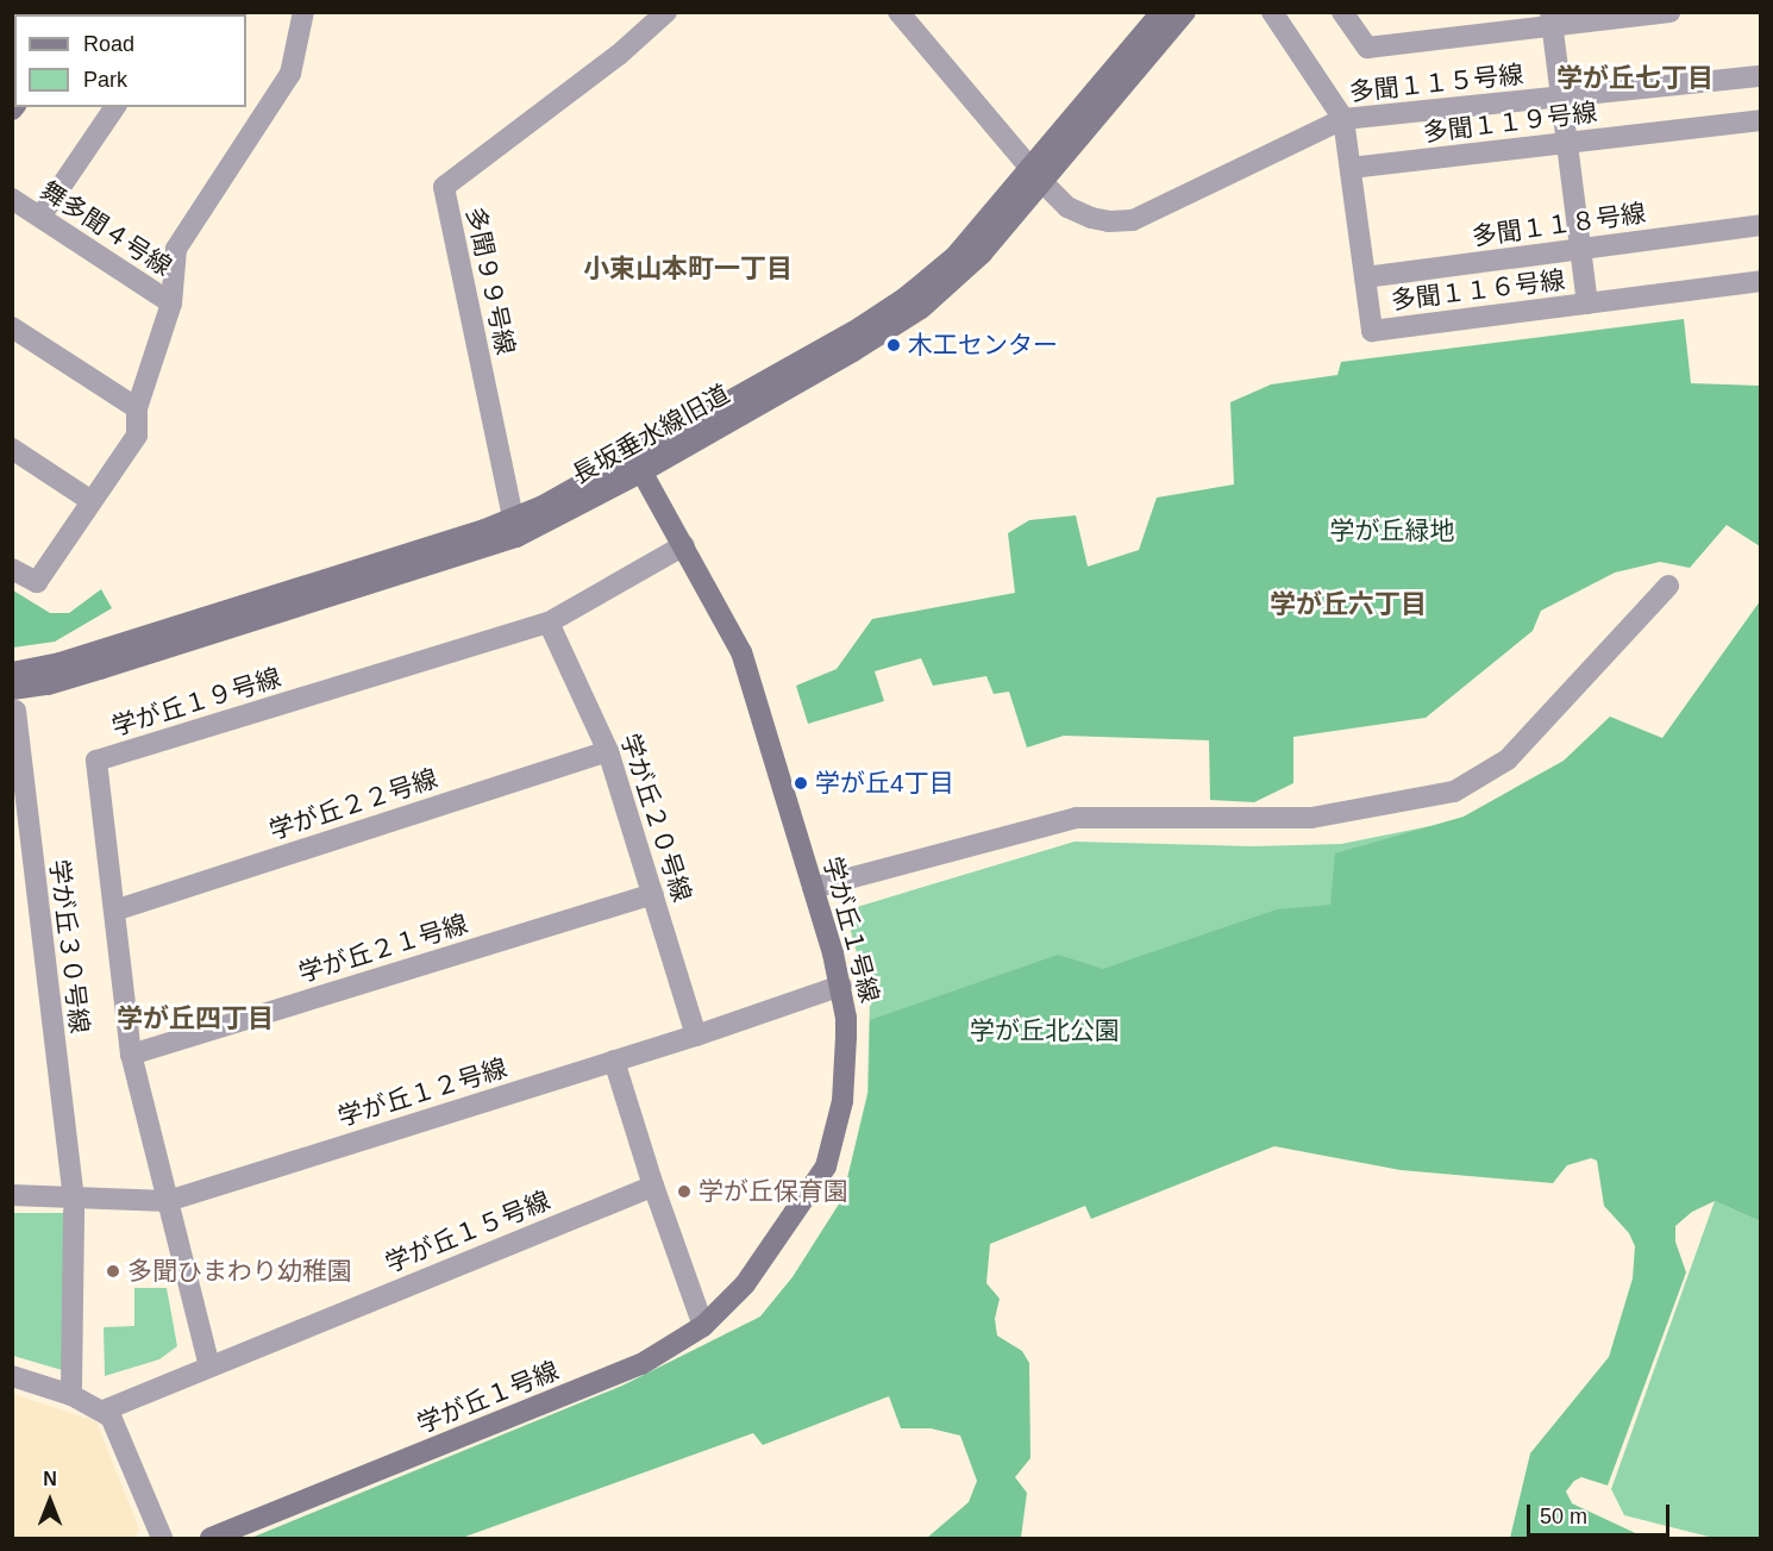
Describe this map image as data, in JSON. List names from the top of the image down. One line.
{"streets":{"street":["多聞１１５号線","多聞１１９号線","多聞１１８号線","舞多聞４号線","多聞９９号線","多聞１１６号線","長坂垂水線旧道","学が丘１９号線","学が丘２２号線","学が丘２０号線","学が丘１号線","学が丘３０号線","学が丘２１号線","学が丘１２号線","学が丘１５号線"]},"crossings":[["多聞１１５号線","多聞１１６号線"],["多聞１１５号線","長坂垂水線旧道"],["多聞１１９号線","多聞１１６号線"],["多聞１１８号線","多聞１１６号線"],["多聞９９号線","長坂垂水線旧道"],["長坂垂水線旧道","学が丘１号線"],["長坂垂水線旧道","学が丘３０号線"],["学が丘１９号線","学が丘２２号線"],["学が丘１９号線","学が丘２０号線"],["学が丘１９号線","学が丘１号線"],["学が丘１９号線","学が丘２１号線"],["学が丘１９号線","学が丘１２号線"],["学が丘１９号線","学が丘１５号線"],["学が丘２２号線","学が丘２０号線"],["学が丘２０号線","学が丘２１号線"],["学が丘２０号線","学が丘１２号線"],["学が丘１号線","学が丘１２号線"]],"districts":["学が丘七丁目","小束山本町一丁目","学が丘六丁目","学が丘四丁目"],"parks":["学が丘緑地","学が丘北公園"],"places":["木工センター","学が丘4丁目","学が丘保育園","多聞ひまわり幼稚園"],"legend":["Road","Park"],"scale_bar":"50 m","north":"top"}
